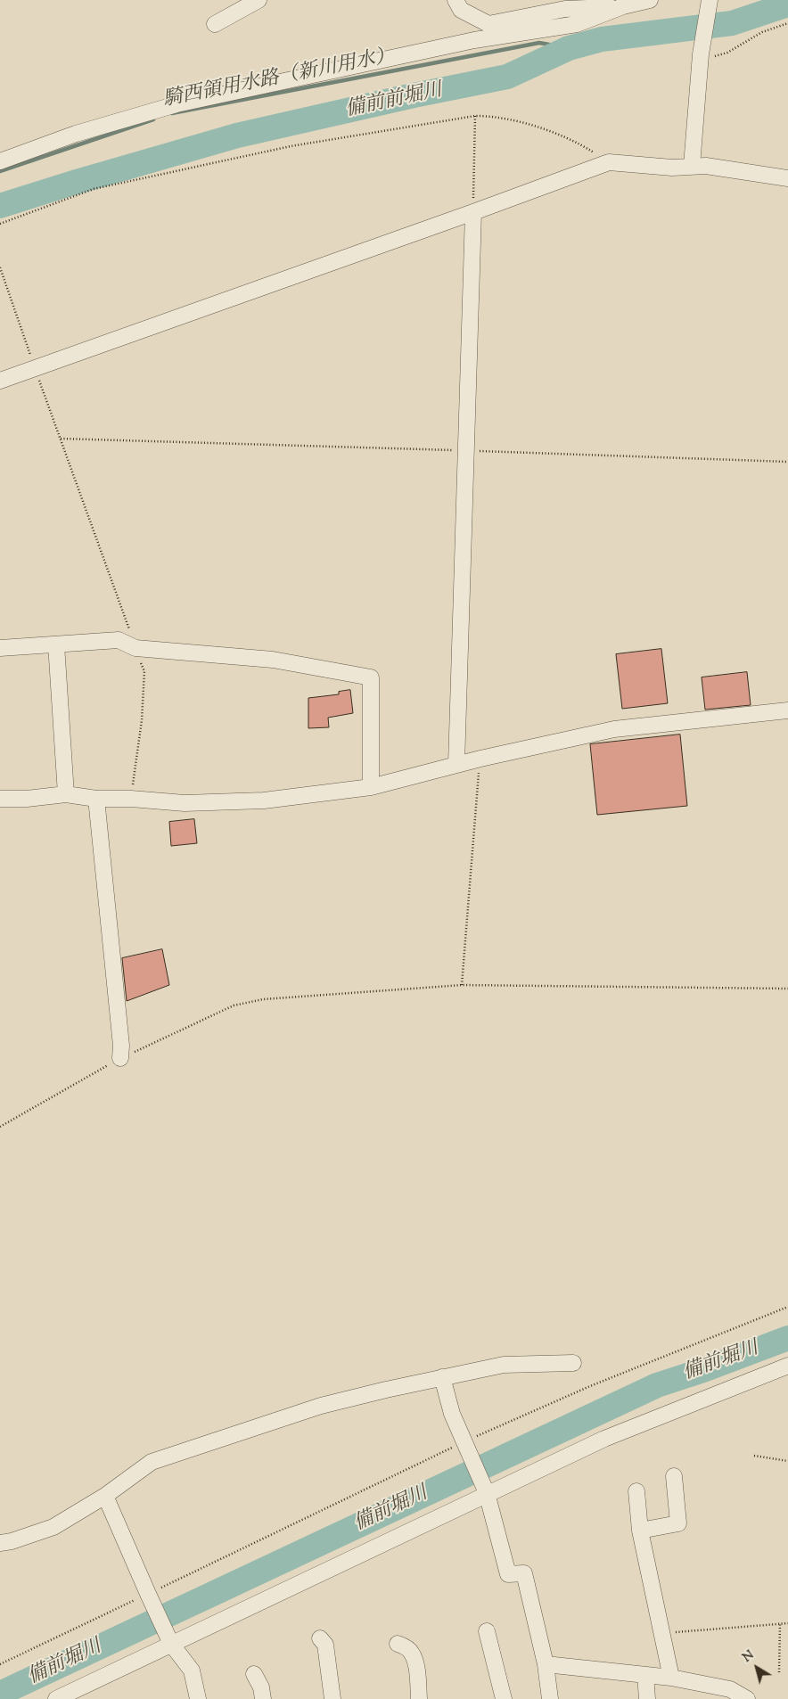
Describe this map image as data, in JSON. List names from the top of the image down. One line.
{"water":["騎西領用水路（新川用水）","備前前堀川","備前堀川"],"north":"top left"}
